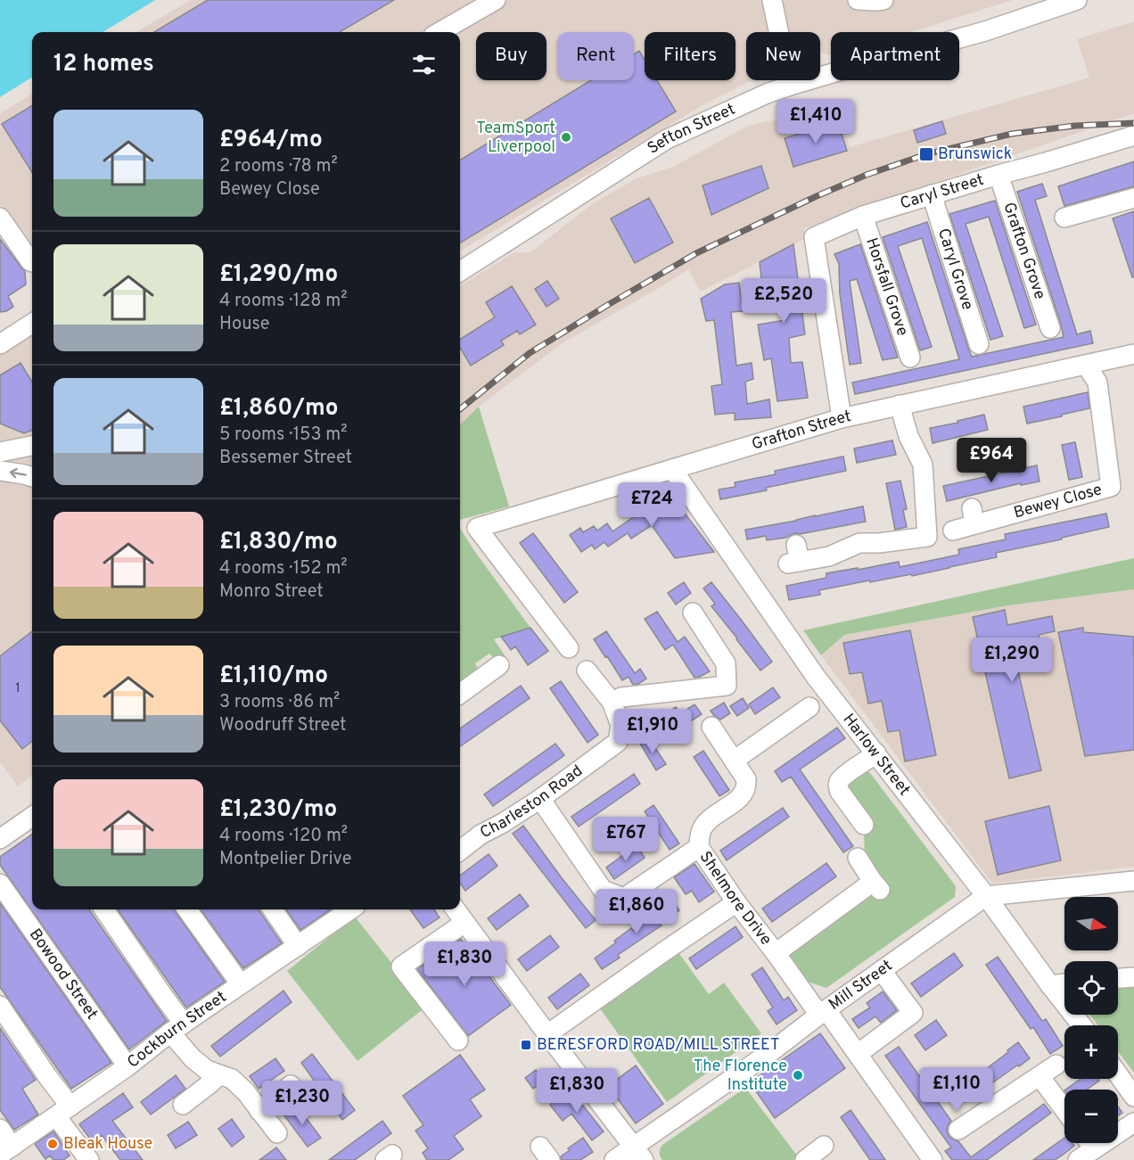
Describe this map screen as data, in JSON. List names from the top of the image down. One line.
{"streets":{"street":["Sefton Street","Caryl Street","Grafton Grove","Caryl Grove","Horsfall Grove","Grafton Street","Bewey Close","Harlow Street","Charleston Road","Shelmore Drive","Bowood Street","Mill Street","Cockburn Street"]},"crossings":[["Caryl Street","Grafton Grove"],["Caryl Street","Caryl Grove"],["Caryl Street","Horsfall Grove"],["Caryl Street","Grafton Street"],["Grafton Street","Bewey Close"],["Grafton Street","Harlow Street"],["Harlow Street","Mill Street"],["Shelmore Drive","Mill Street"],["Bowood Street","Cockburn Street"]],"places":{"other":["TeamSport Liverpool","The Florence Institute","Bleak House"],"transit":["Brunswick","BERESFORD ROAD/MILL STREET"]},"house_numbers":["1"],"north":"right","page":{"chip":["Buy","Rent","Filters","New","Apartment"],"heading":"12 homes","list":[{"name":"£964/mo","note":"2 rooms · 78 m² · Bewey Close"},{"name":"£1,290/mo","note":"4 rooms · 128 m² · House"},{"name":"£1,860/mo","note":"5 rooms · 153 m² · Bessemer Street"},{"name":"£1,830/mo","note":"4 rooms · 152 m² · Monro Street"},{"name":"£1,110/mo","note":"3 rooms · 86 m² · Woodruff Street"},{"name":"£1,230/mo","note":"4 rooms · 120 m² · Montpelier Drive"}],"price":["£1,410","£2,520","£964","£724","£1,290","£1,910","£767","£1,860","£1,830","£1,110","£1,830","£1,230"],"map_buttons":["+","−"]}}
